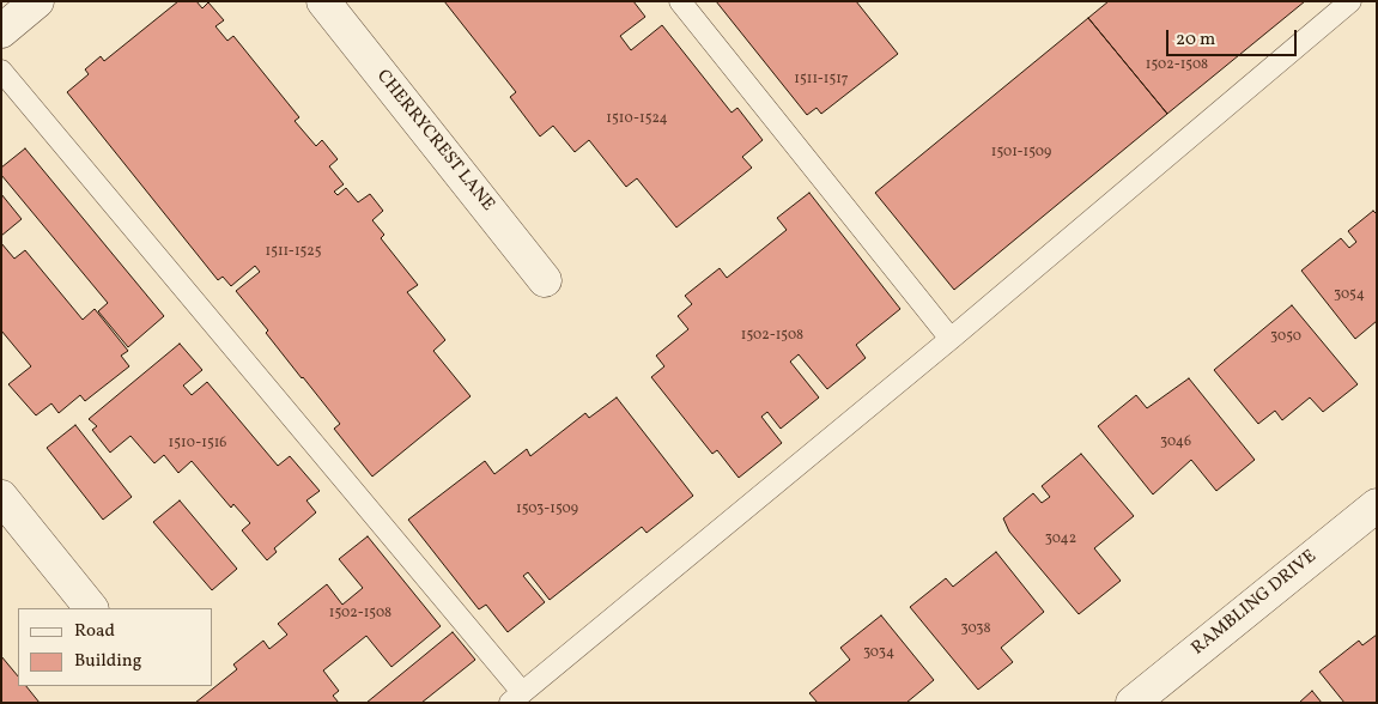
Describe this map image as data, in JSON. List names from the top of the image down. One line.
{"streets":{"street":["CHERRYCREST LANE","RAMBLING DRIVE"]},"house_numbers":["1502-1508","1511-1517","1510-1524","1501-1509","1511-1525","3054","1502-1508","3050","3046","1510-1516","1503-1509","3042","1502-1508","3038","3034"],"legend":["Road","Building"],"scale_bar":"20 m"}
